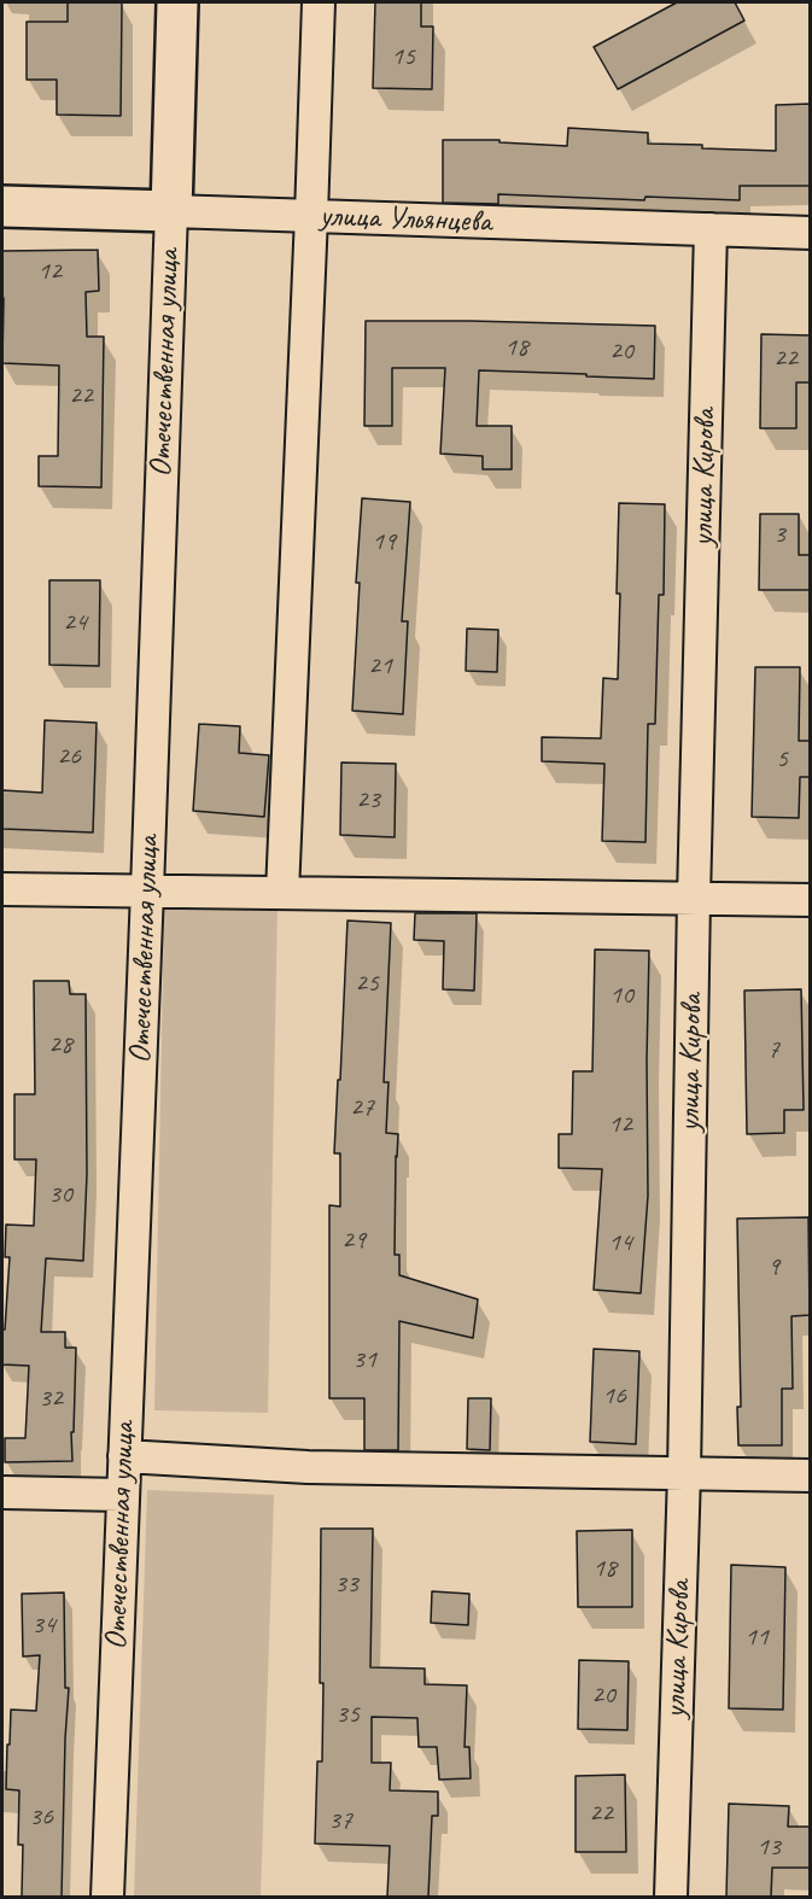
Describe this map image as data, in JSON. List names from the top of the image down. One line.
{"streets":{"street":["улица Ульянцева","Отечественная улица","улица Кирова"]},"crossings":[["улица Ульянцева","Отечественная улица"],["улица Ульянцева","улица Кирова"]],"house_numbers":["15","12","18","20","22","22","3","19","24","21","26","5","23","25","10","28","7","27","12","30","29","14","9","31","16","32","18","33","34","11","20","35","22","36","37","13"]}
